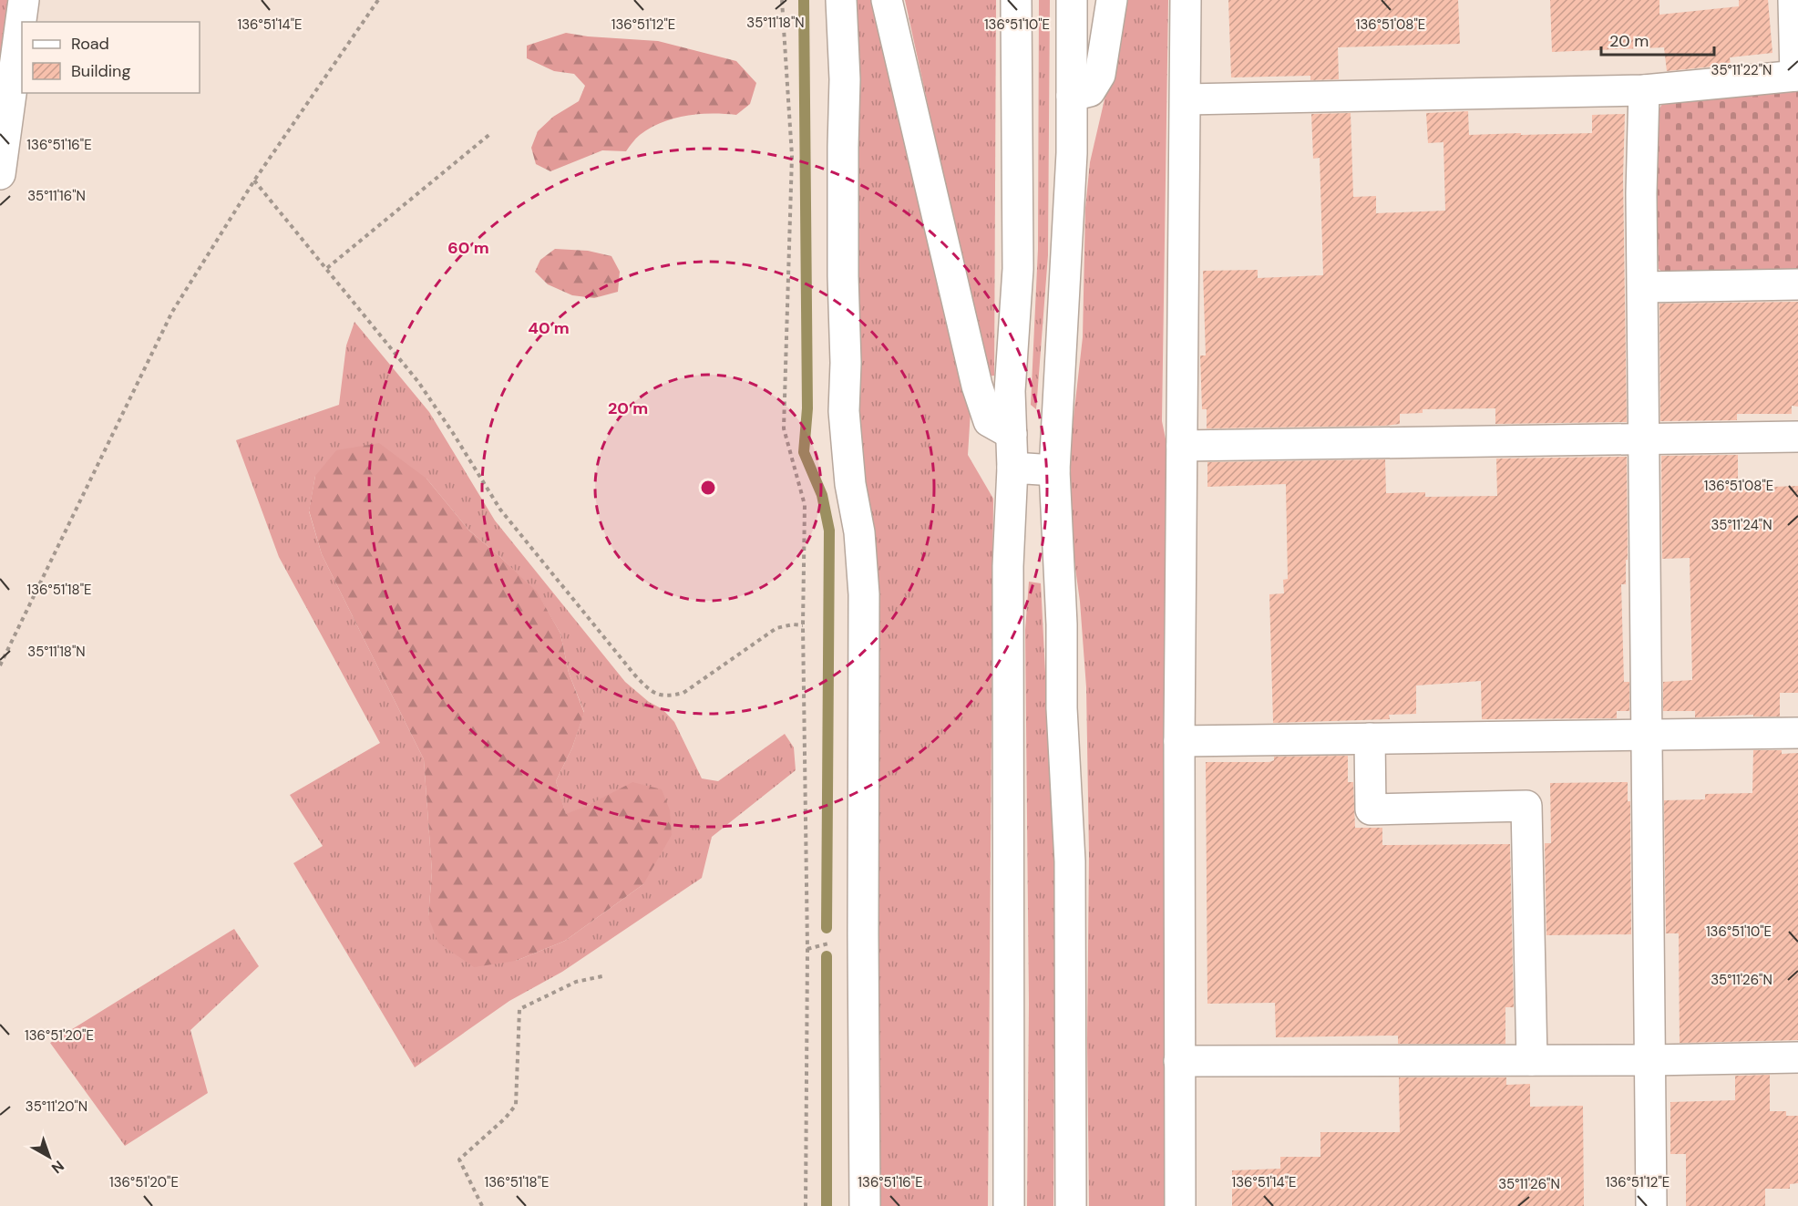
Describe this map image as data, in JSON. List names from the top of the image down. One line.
{"legend":["Road","Building"],"scale_bar":"20 m","north":"bottom right","coordinates":["35°11'18\"N","136°51'10\"E","136°51'14\"E","136°51'12\"E","136°51'08\"E","35°11'22\"N","136°51'16\"E","35°11'16\"N","35°11'24\"N","136°51'18\"E","35°11'26\"N","136°51'20\"E","35°11'20\"N"],"rings":["60 m","40 m","20 m"]}
